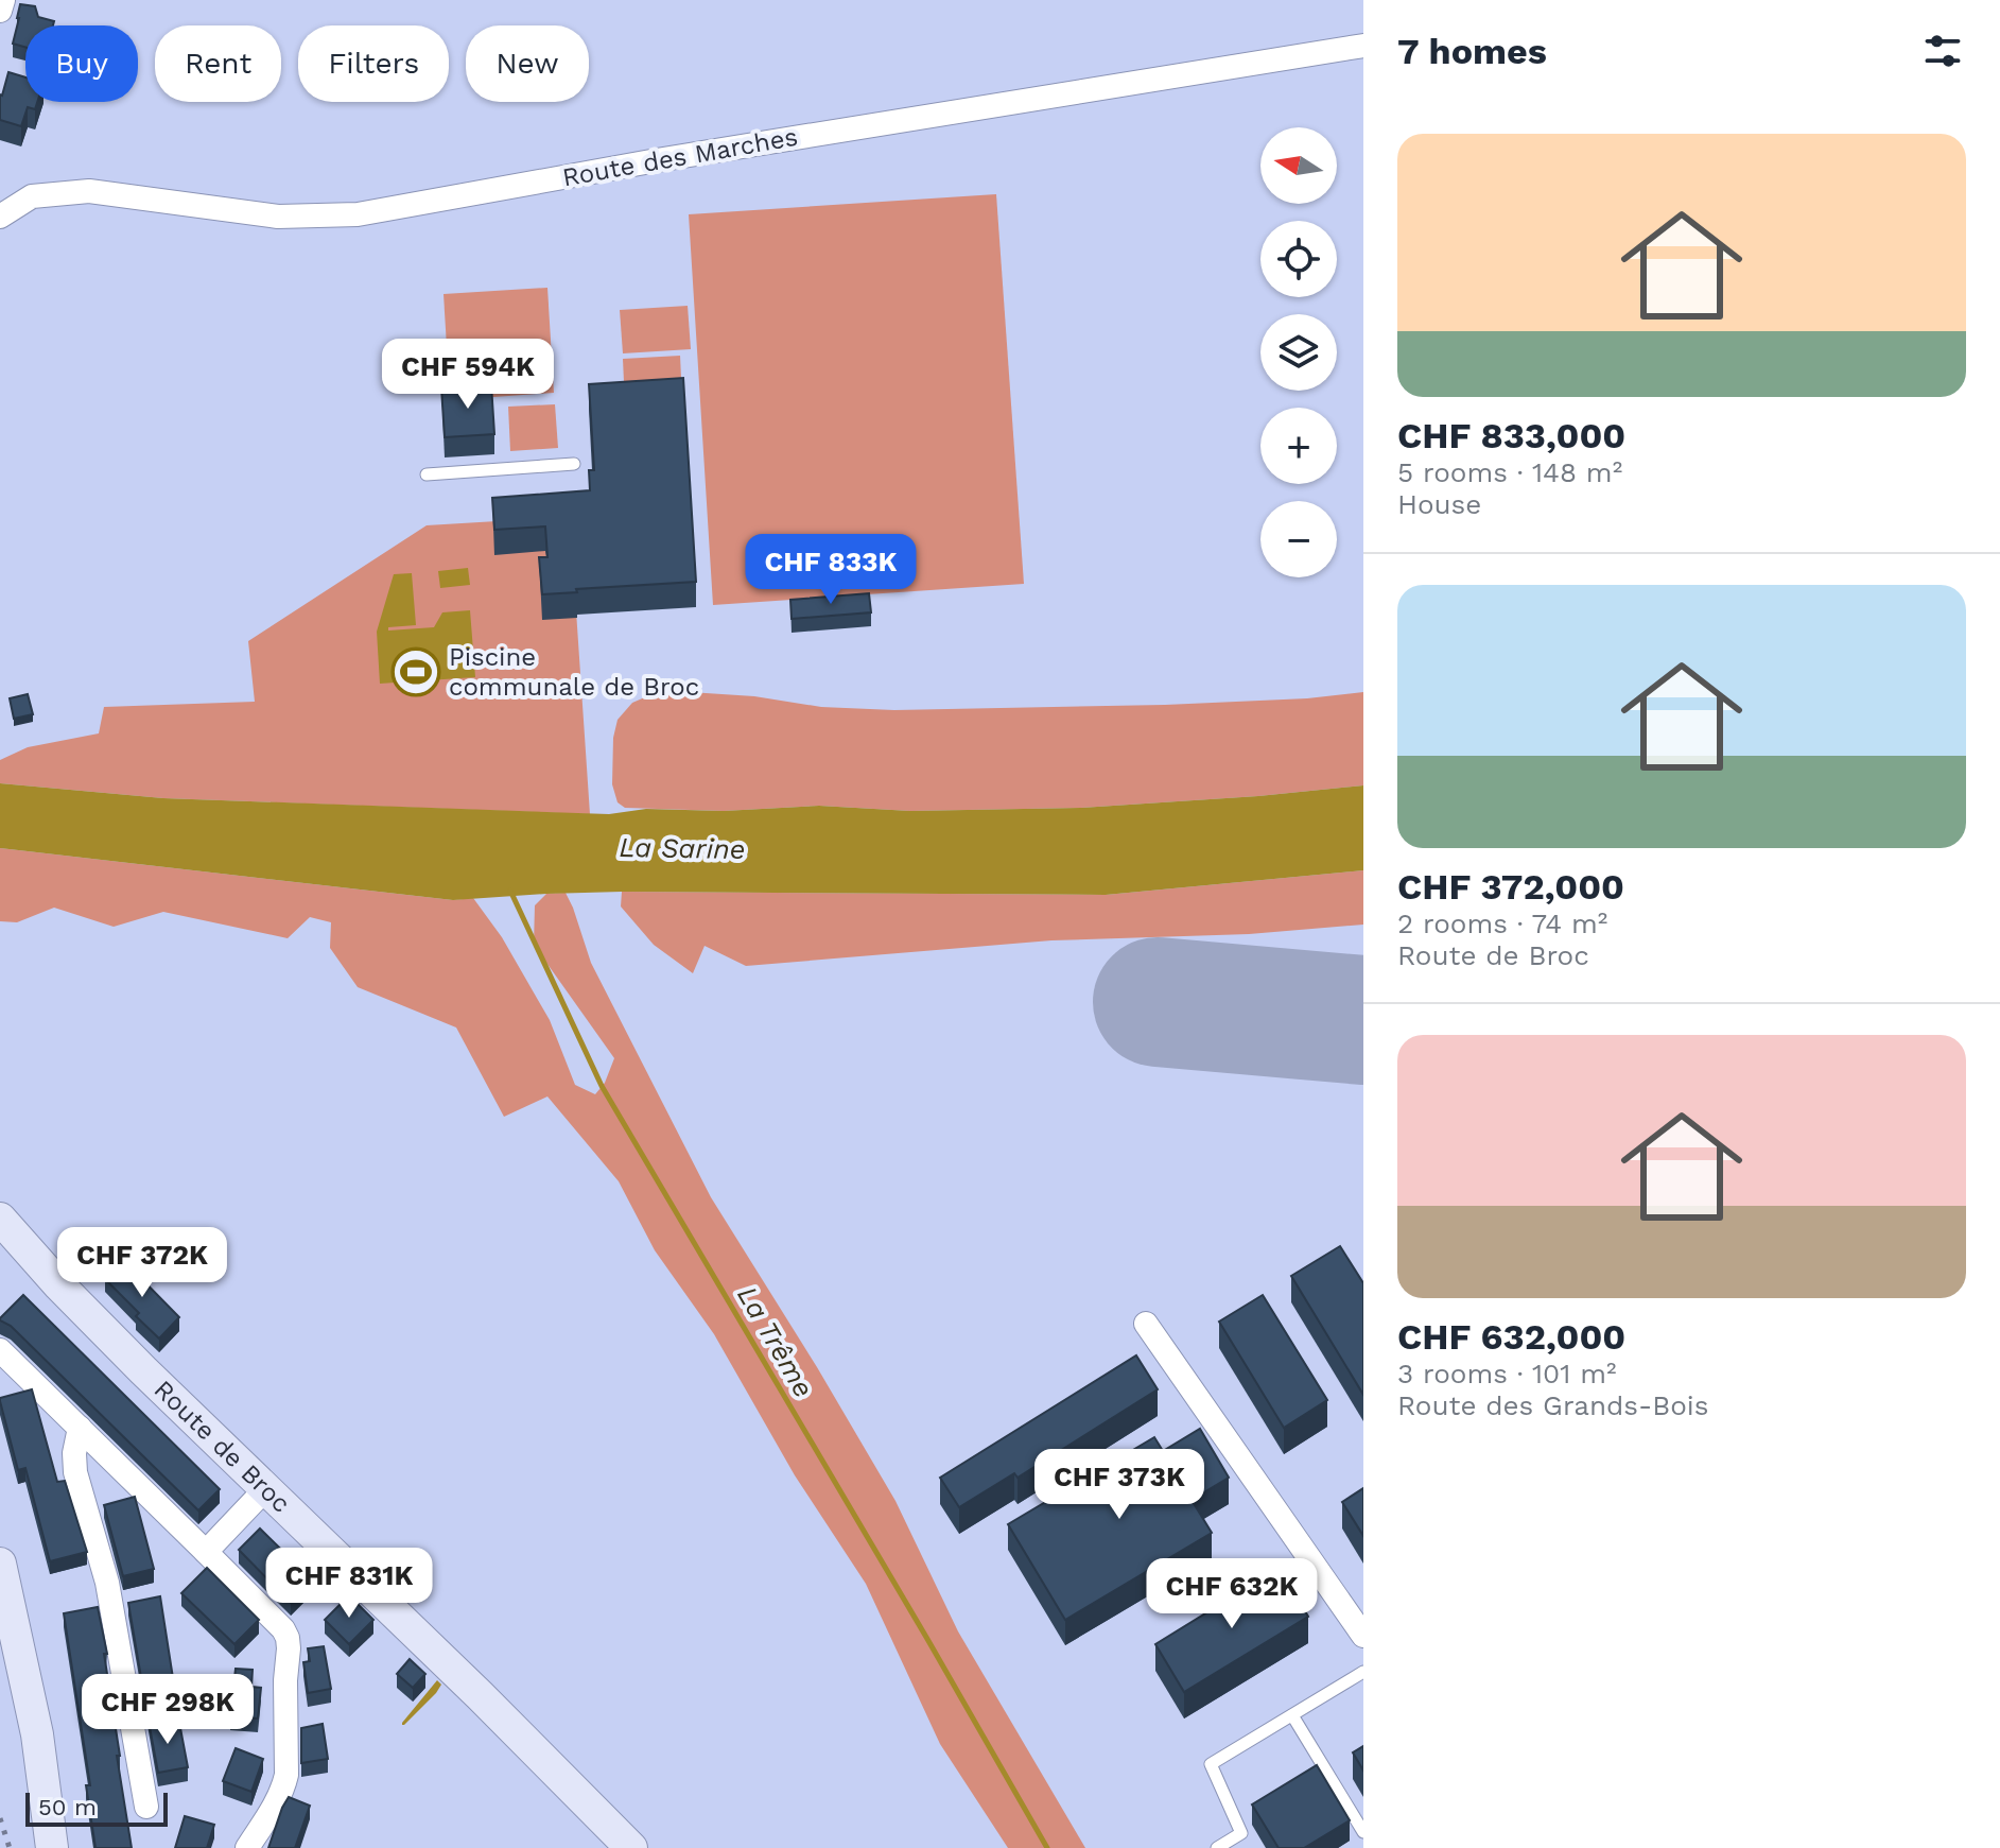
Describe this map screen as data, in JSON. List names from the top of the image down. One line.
{"streets":{"main road":["Route de Broc"],"street":["Route des Marches"]},"water":["La Sarine","La Trême"],"places":{"sports":["Piscine communale de Broc"]},"scale_bar":"50 m","north":"left","page":{"heading":"7 homes","chip":["Buy","Rent","Filters","New"],"list":[{"name":"CHF 833,000","note":"5 rooms · 148 m² · House"},{"name":"CHF 372,000","note":"2 rooms · 74 m² · Route de Broc"},{"name":"CHF 632,000","note":"3 rooms · 101 m² · Route des Grands-Bois"}],"map_buttons":["+","−"],"price":["CHF 594K","CHF 833K","CHF 372K","CHF 373K","CHF 831K","CHF 632K","CHF 298K"],"scale":"50 m"}}
